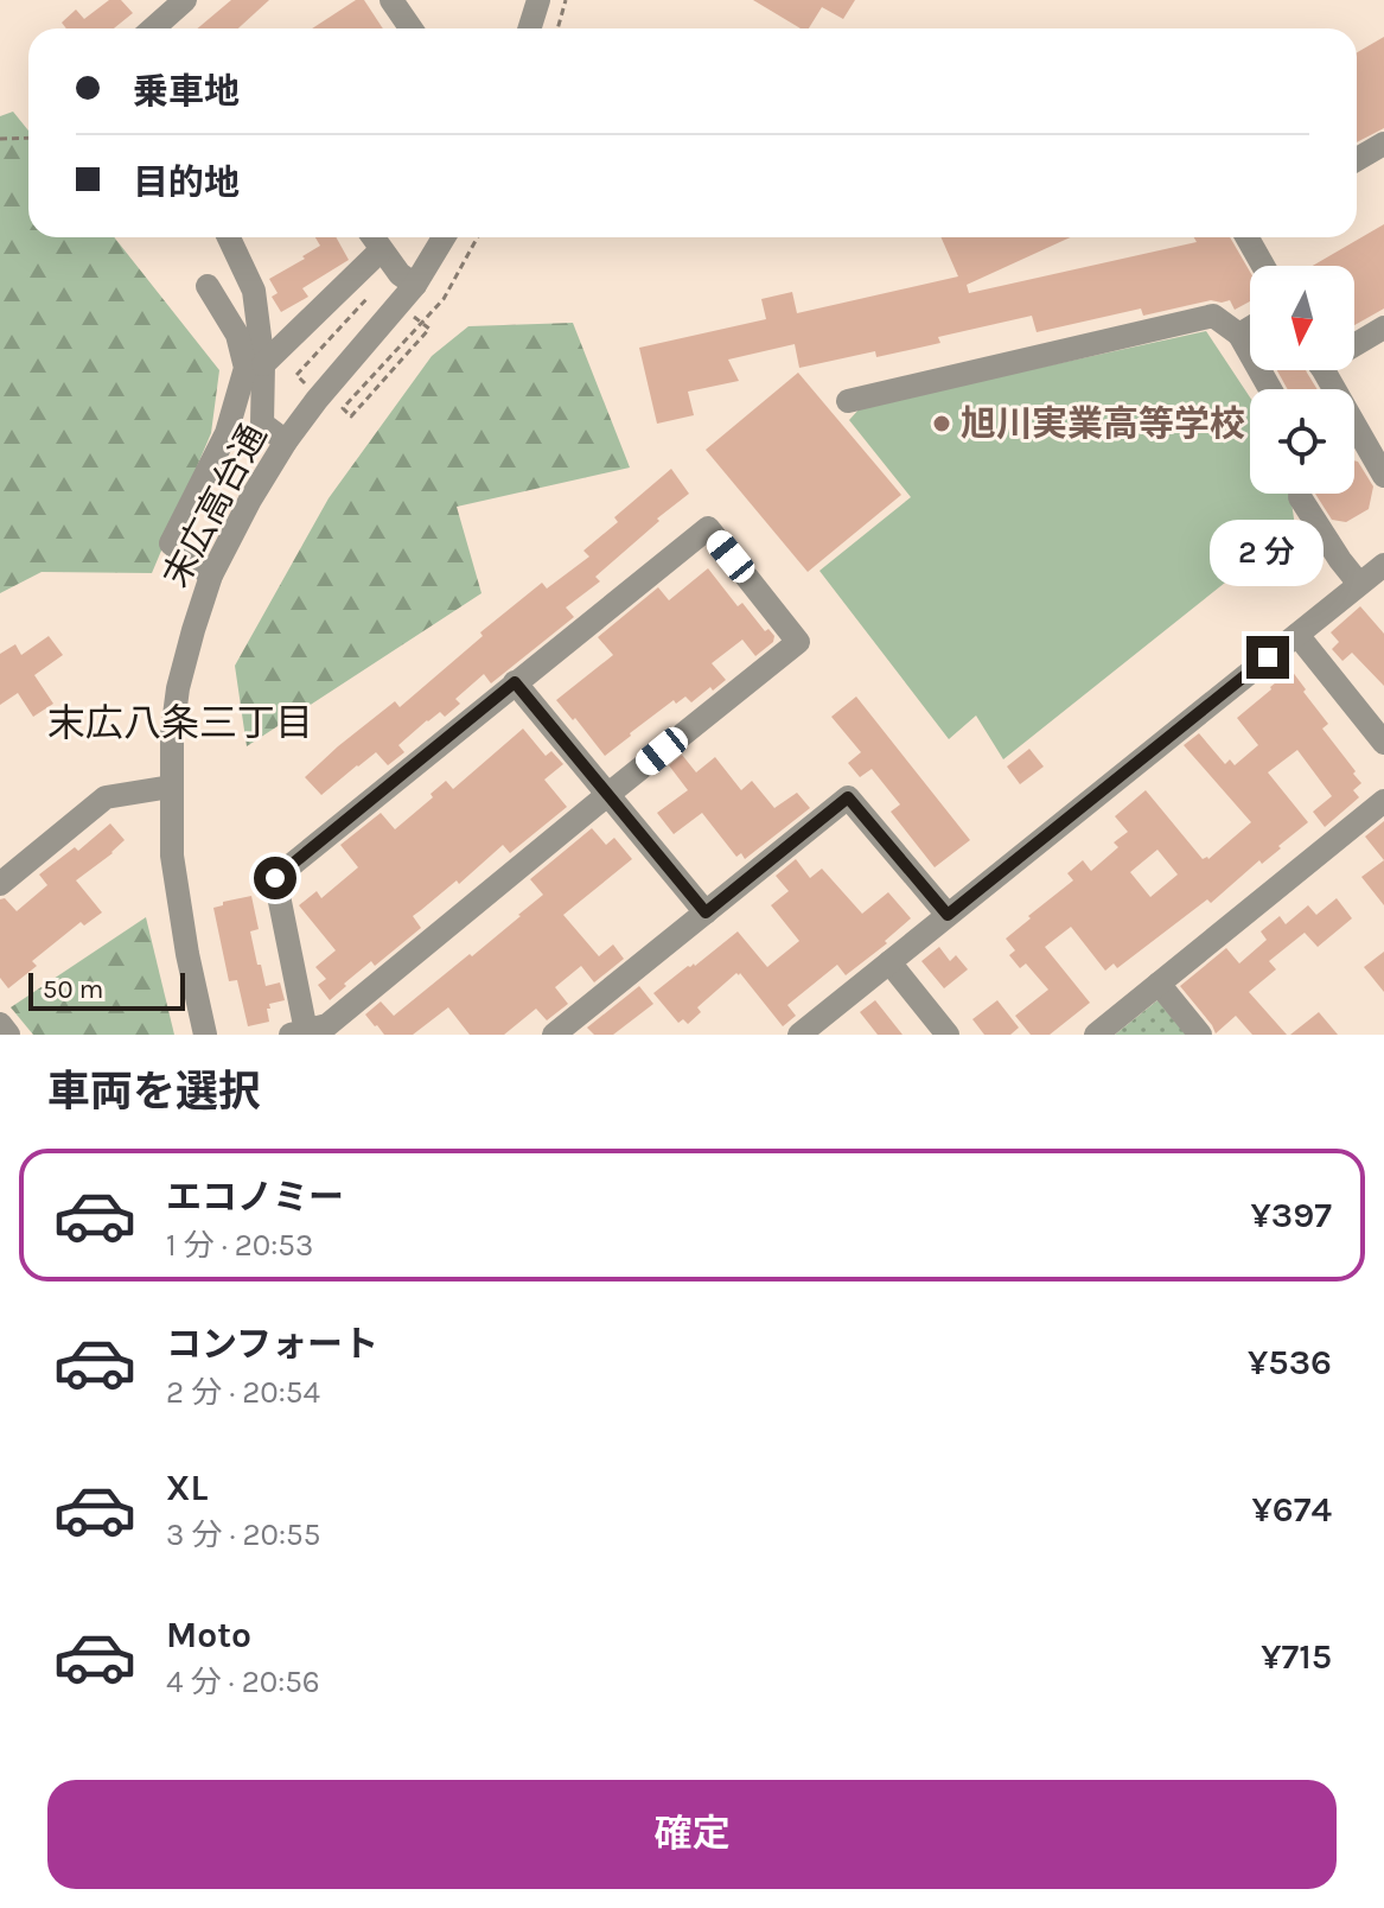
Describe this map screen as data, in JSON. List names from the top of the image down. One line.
{"streets":{"street":["末広高台通"]},"districts":["末広八条三丁目"],"places":["旭川実業高等学校"],"scale_bar":"50 m","north":"bottom","page":{"banner":["乗車地","目的地"],"bubble":"2 分","scale":"50 m","heading":"車両を選択","list":[{"name":"エコノミー","note":"1 分 · 20:53","value":"¥397"},{"name":"コンフォート","note":"2 分 · 20:54","value":"¥536"},{"name":"XL","note":"3 分 · 20:55","value":"¥674"},{"name":"Moto","note":"4 分 · 20:56","value":"¥715"}],"buttons":"確定"}}
